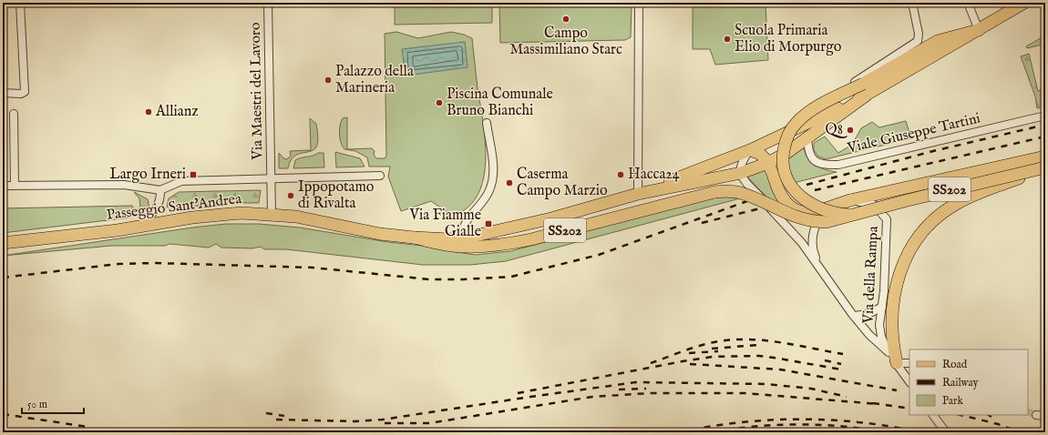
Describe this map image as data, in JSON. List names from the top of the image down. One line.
{"streets":{"main road":["SS202","Passeggio Sant'Andrea"],"street":["Via Maestri del Lavoro","Viale Giuseppe Tartini","Via della Rampa"]},"crossings":[["Via Maestri del Lavoro","Passeggio Sant'Andrea"],["SS202","Passeggio Sant'Andrea"],["SS202","Via della Rampa"]],"places":{"other":["Campo Massimiliano Starc","Scuola Primaria Elio di Morpurgo","Palazzo della Marineria","Piscina Comunale Bruno Bianchi","Allianz","Q8","Hacca24","Caserma Campo Marzio","Ippopotamo di Rivalta"],"transit":["Largo Irneri","Via Fiamme Gialle"]},"legend":["Road","Railway","Park"],"scale_bar":"50 m"}
